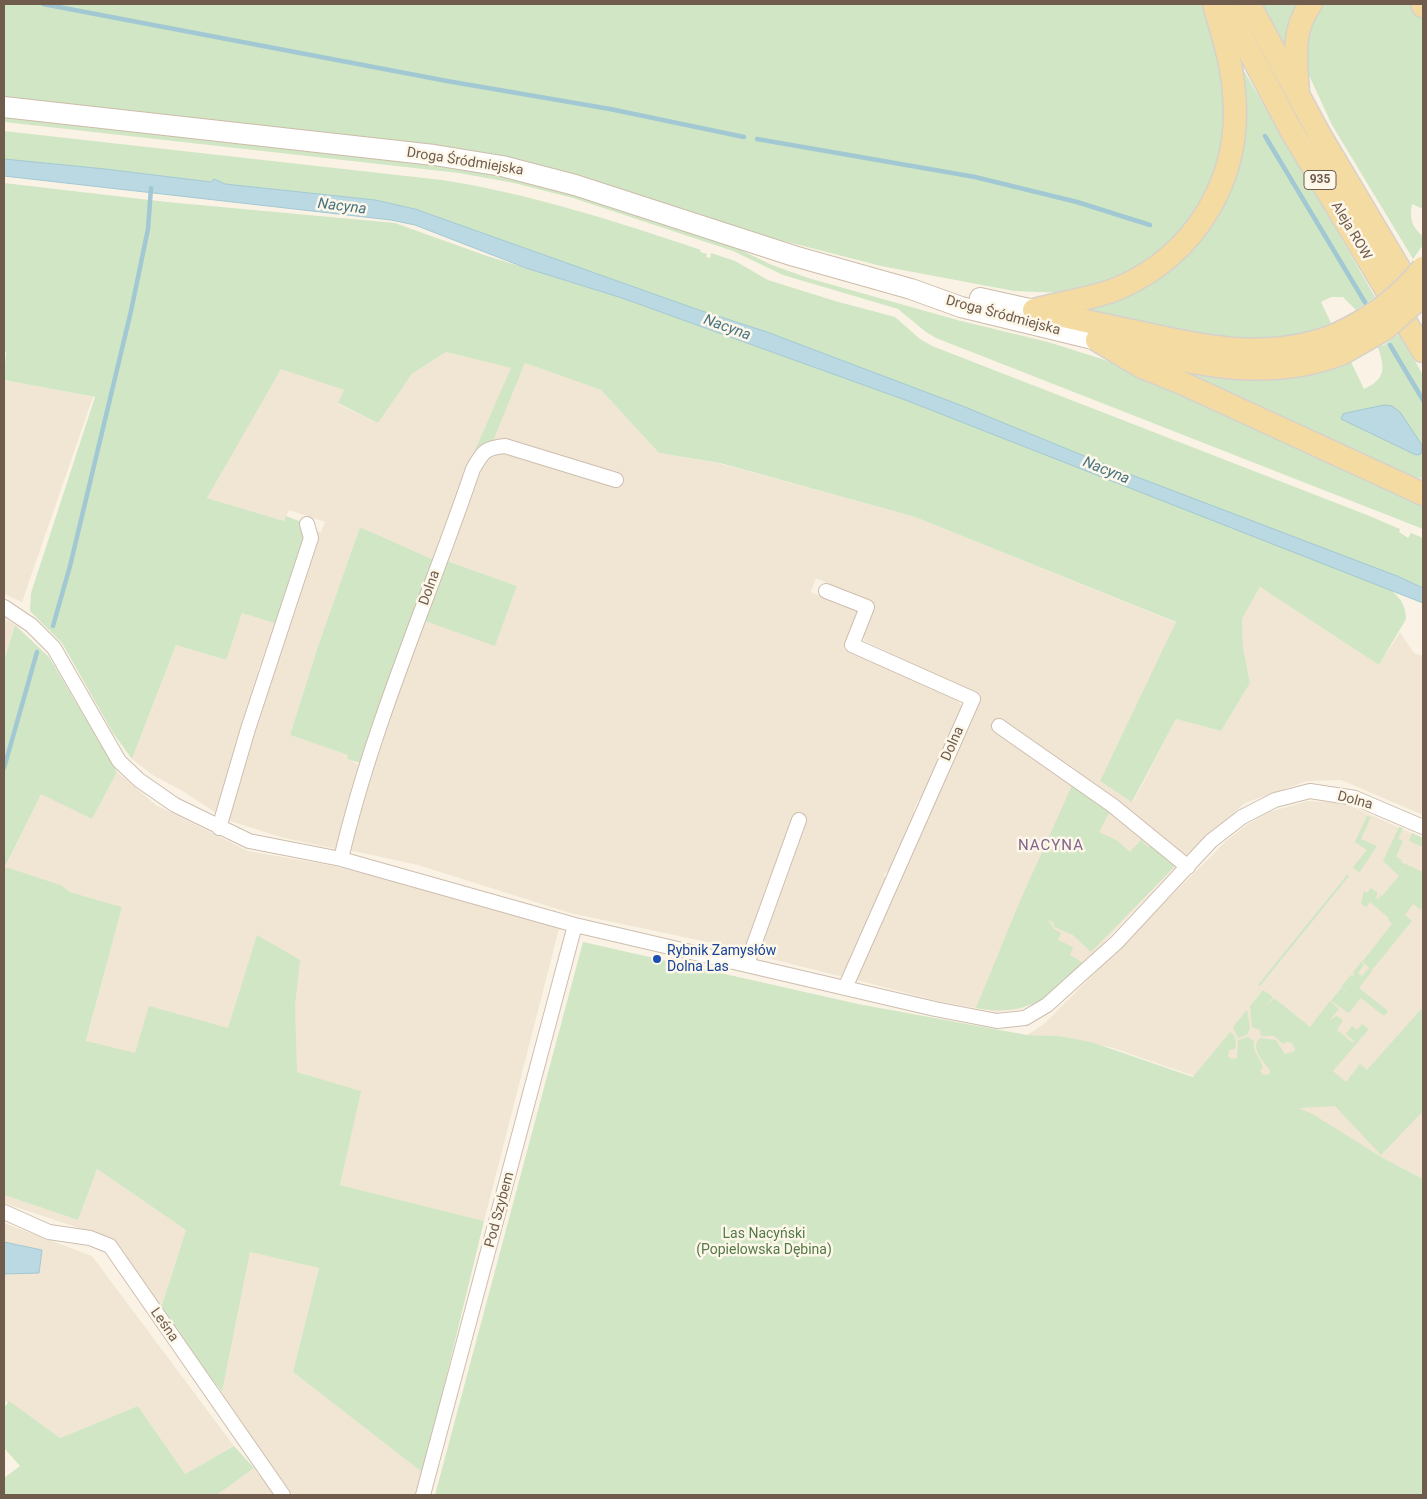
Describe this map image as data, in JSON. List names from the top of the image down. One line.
{"streets":{"main road":["Droga Śródmiejska","935","Aleja ROW"],"street":["Dolna","Pod Szybem","Leśna"]},"crossings":[["Dolna","Pod Szybem"]],"districts":["NACYNA"],"water":["Nacyna"],"parks":["Las Nacyński (Popielowska Dębina)"],"places":["Rybnik Zamysłów Dolna Las"]}
